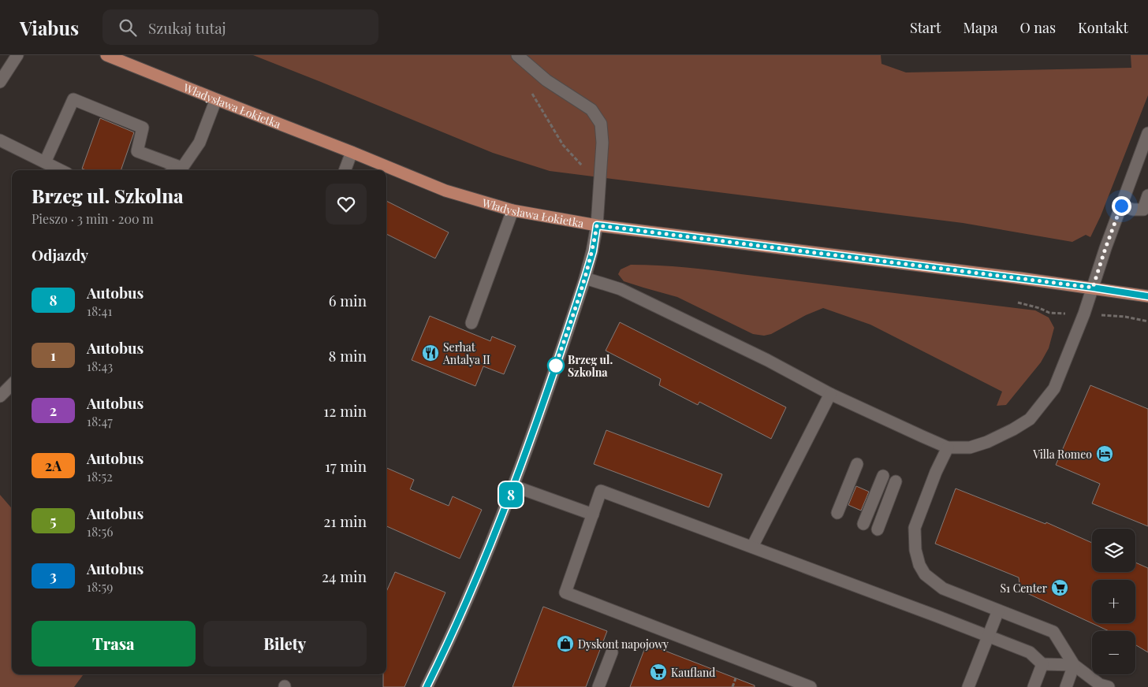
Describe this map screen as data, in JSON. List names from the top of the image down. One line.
{"streets":{"main road":["Władysława Łokietka"]},"places":{"restaurant":["Serhat Antalya II"],"other":["Brzeg ul. Szkolna"],"hotel":["Villa Romeo"],"supermarket":["S1 Center","Kaufland"],"shop":["Dyskont napojowy"]},"lines":["bus line 8"],"page":{"header":"Viabus","search":"Szukaj tutaj","nav":["Start","Mapa","O nas","Kontakt"],"on_map":"8","heading":[["Brzeg ul. Szkolna","Pieszo · 3 min · 200 m"],"Odjazdy"],"list":[{"mark":"8","name":"Autobus","note":"18:41","value":"6 min"},{"mark":"1","name":"Autobus","note":"18:43","value":"8 min"},{"mark":"2","name":"Autobus","note":"18:47","value":"12 min"},{"mark":"2A","name":"Autobus","note":"18:52","value":"17 min"},{"mark":"5","name":"Autobus","note":"18:56","value":"21 min"},{"mark":"3","name":"Autobus","note":"18:59","value":"24 min"}],"map_buttons":["+","−"],"buttons":["Trasa","Bilety"]}}
